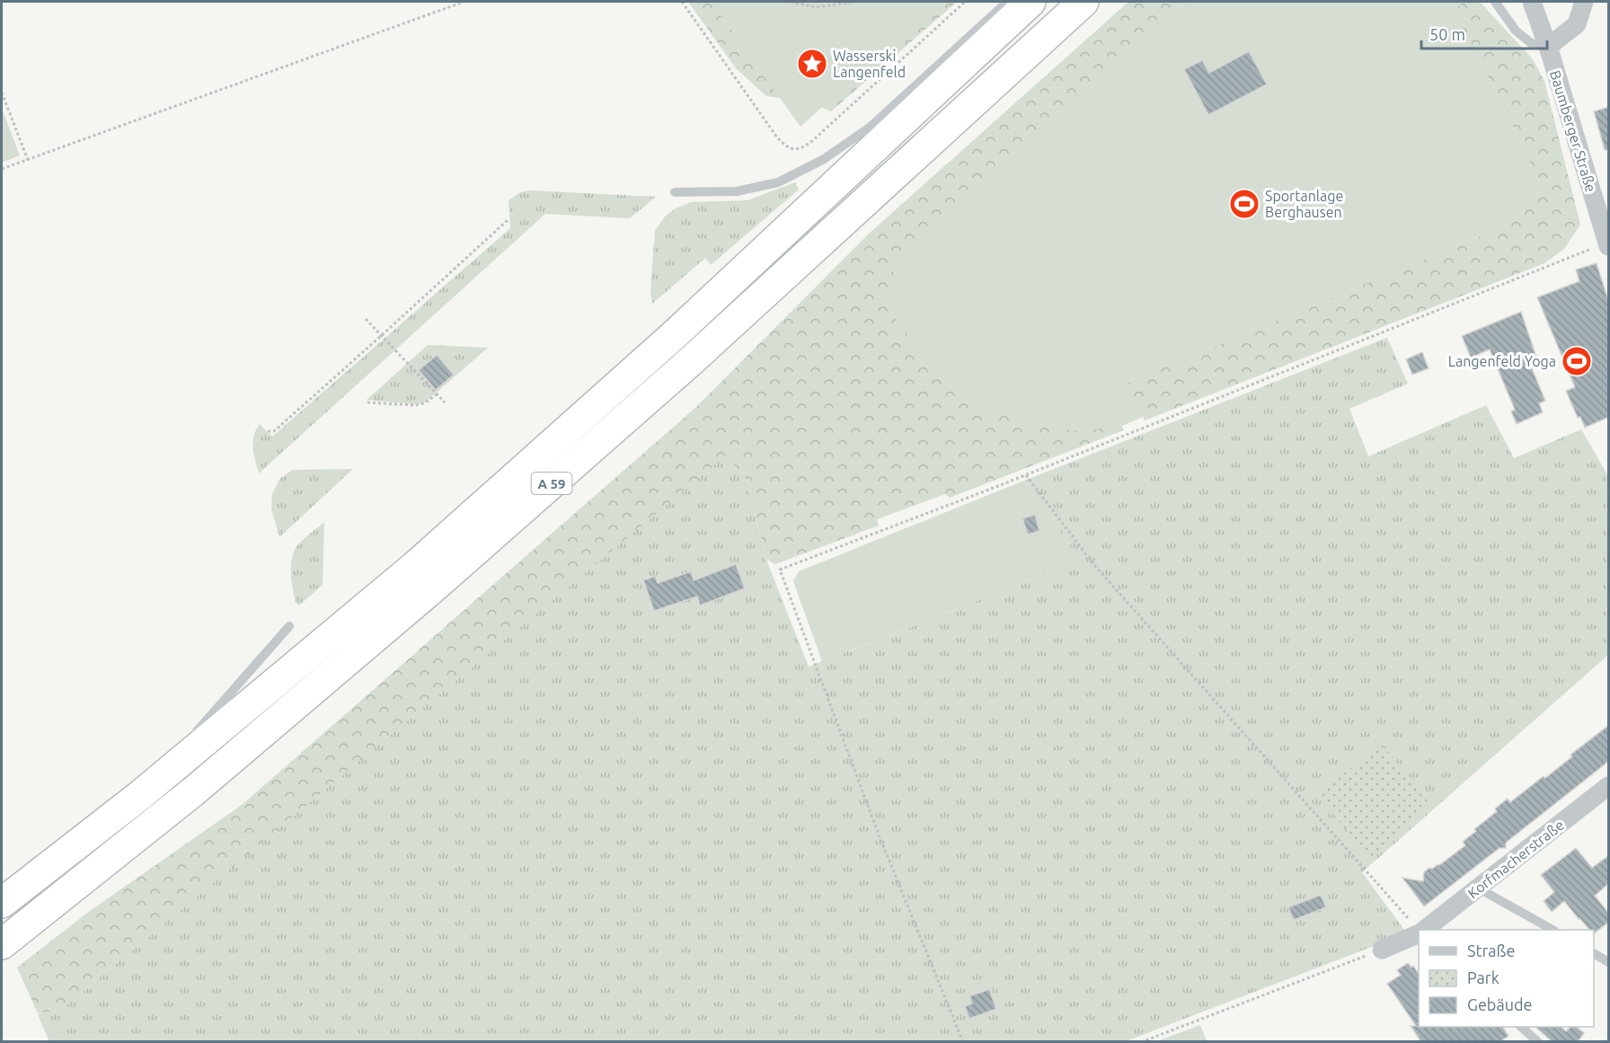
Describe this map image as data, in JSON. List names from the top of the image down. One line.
{"streets":{"highway":["A 59"],"street":["Baumberger Straße","Korfmacherstraße"]},"places":{"place":["Wasserski Langenfeld"],"sports":["Sportanlage Berghausen","Langenfeld Yoga"]},"legend":["Straße","Park","Gebäude"],"scale_bar":"50 m"}
